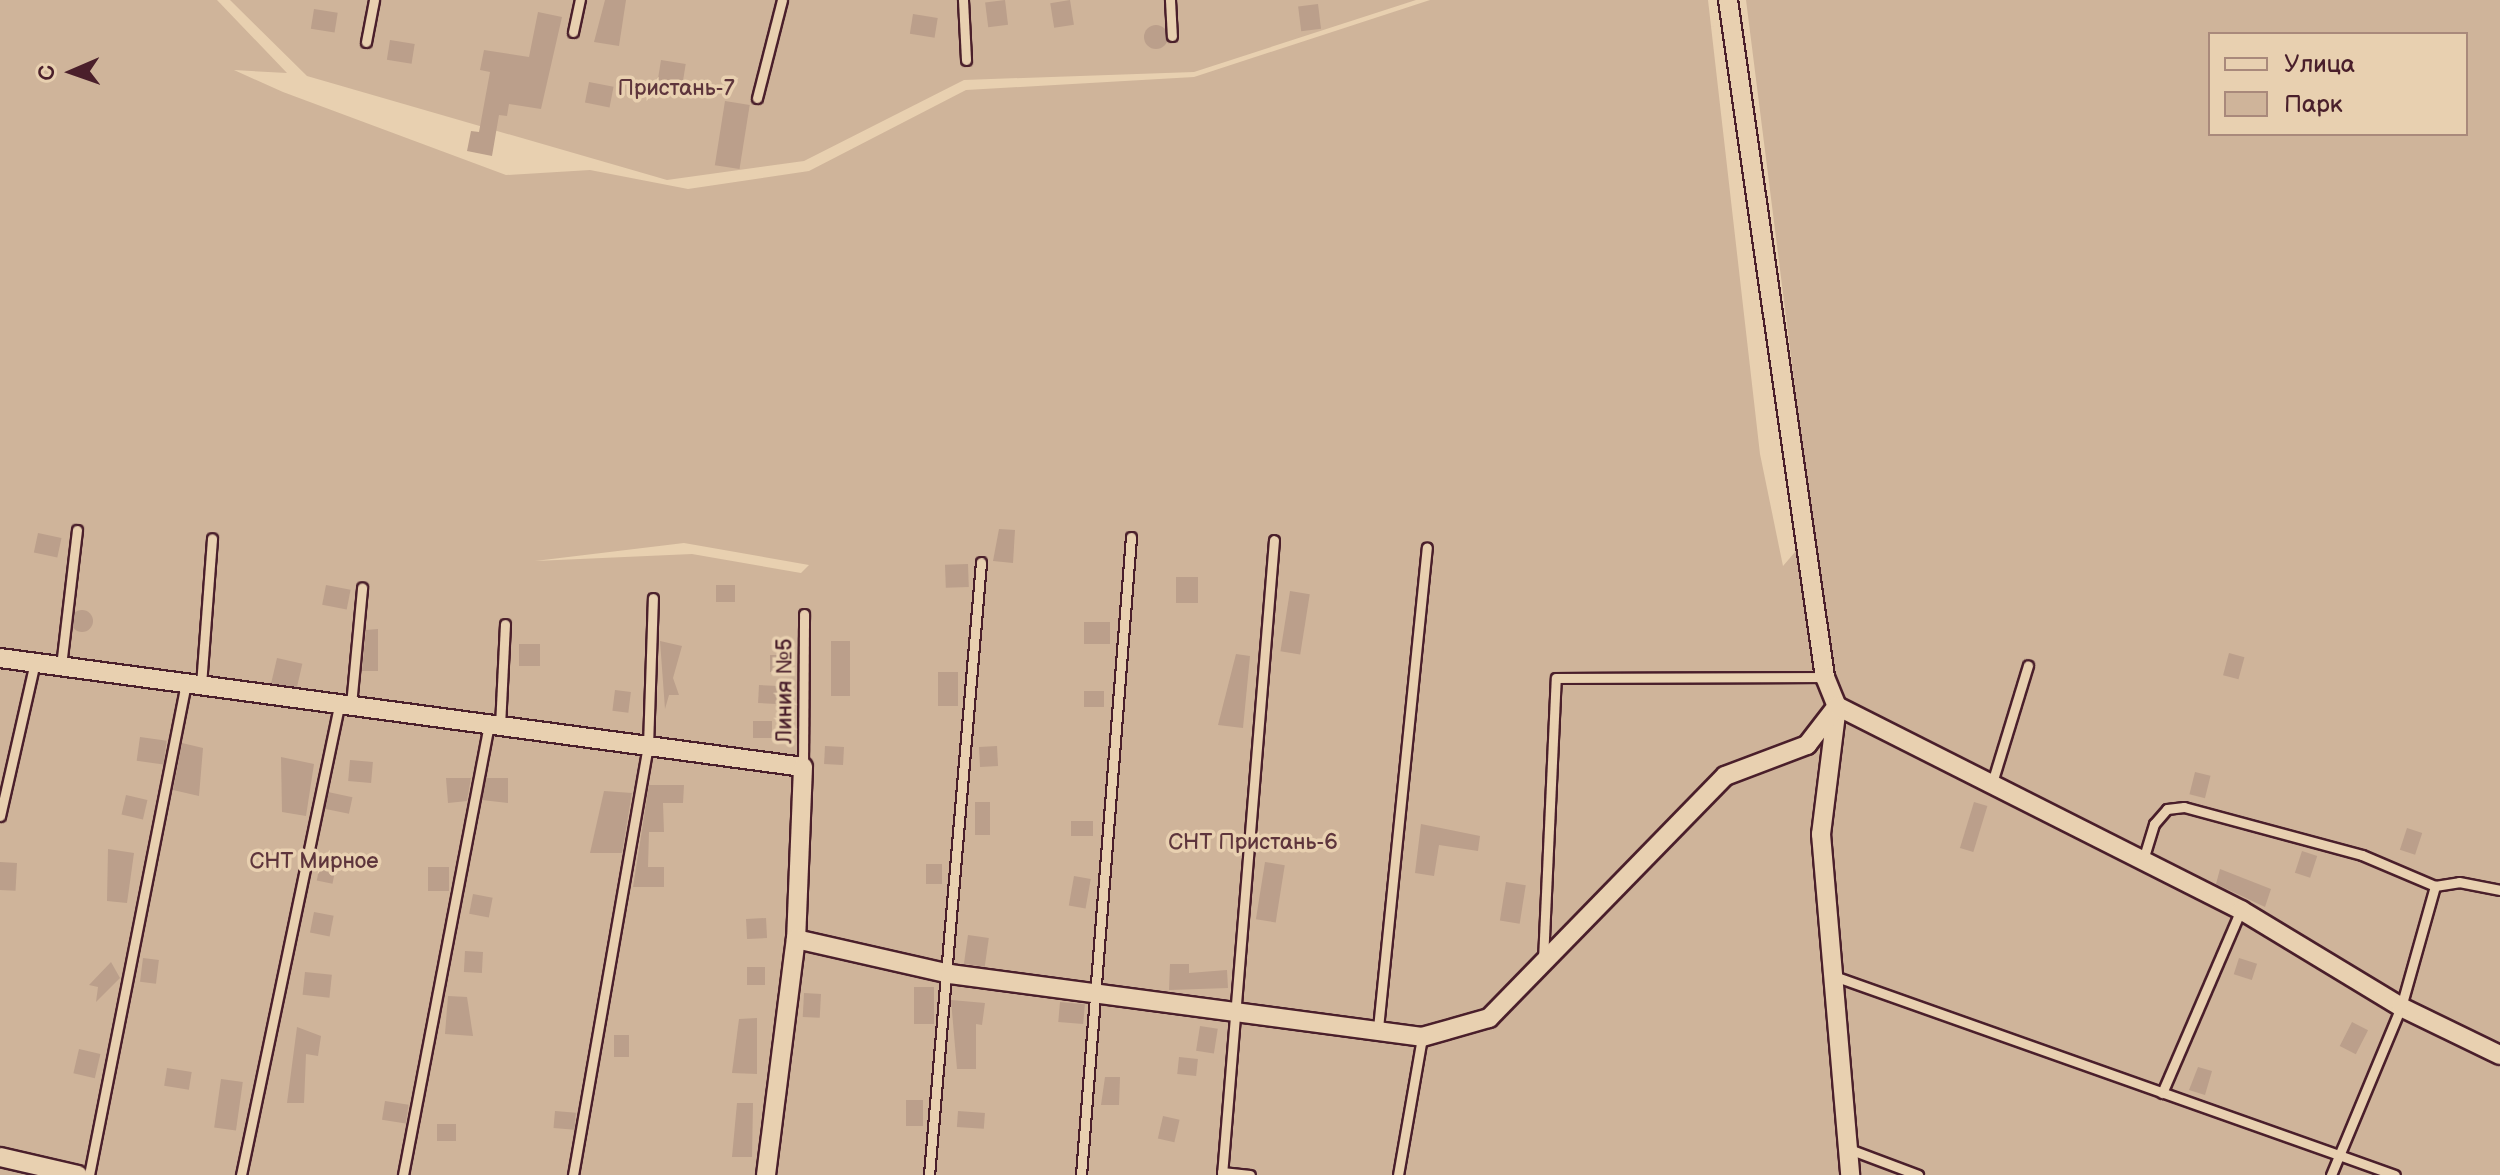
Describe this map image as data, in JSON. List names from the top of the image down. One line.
{"streets":{"lane":["Линия №5"]},"parks":["Пристань-7","СНТ Пристань-6","СНТ Мирное"],"legend":["Улица","Парк"],"north":"left"}
